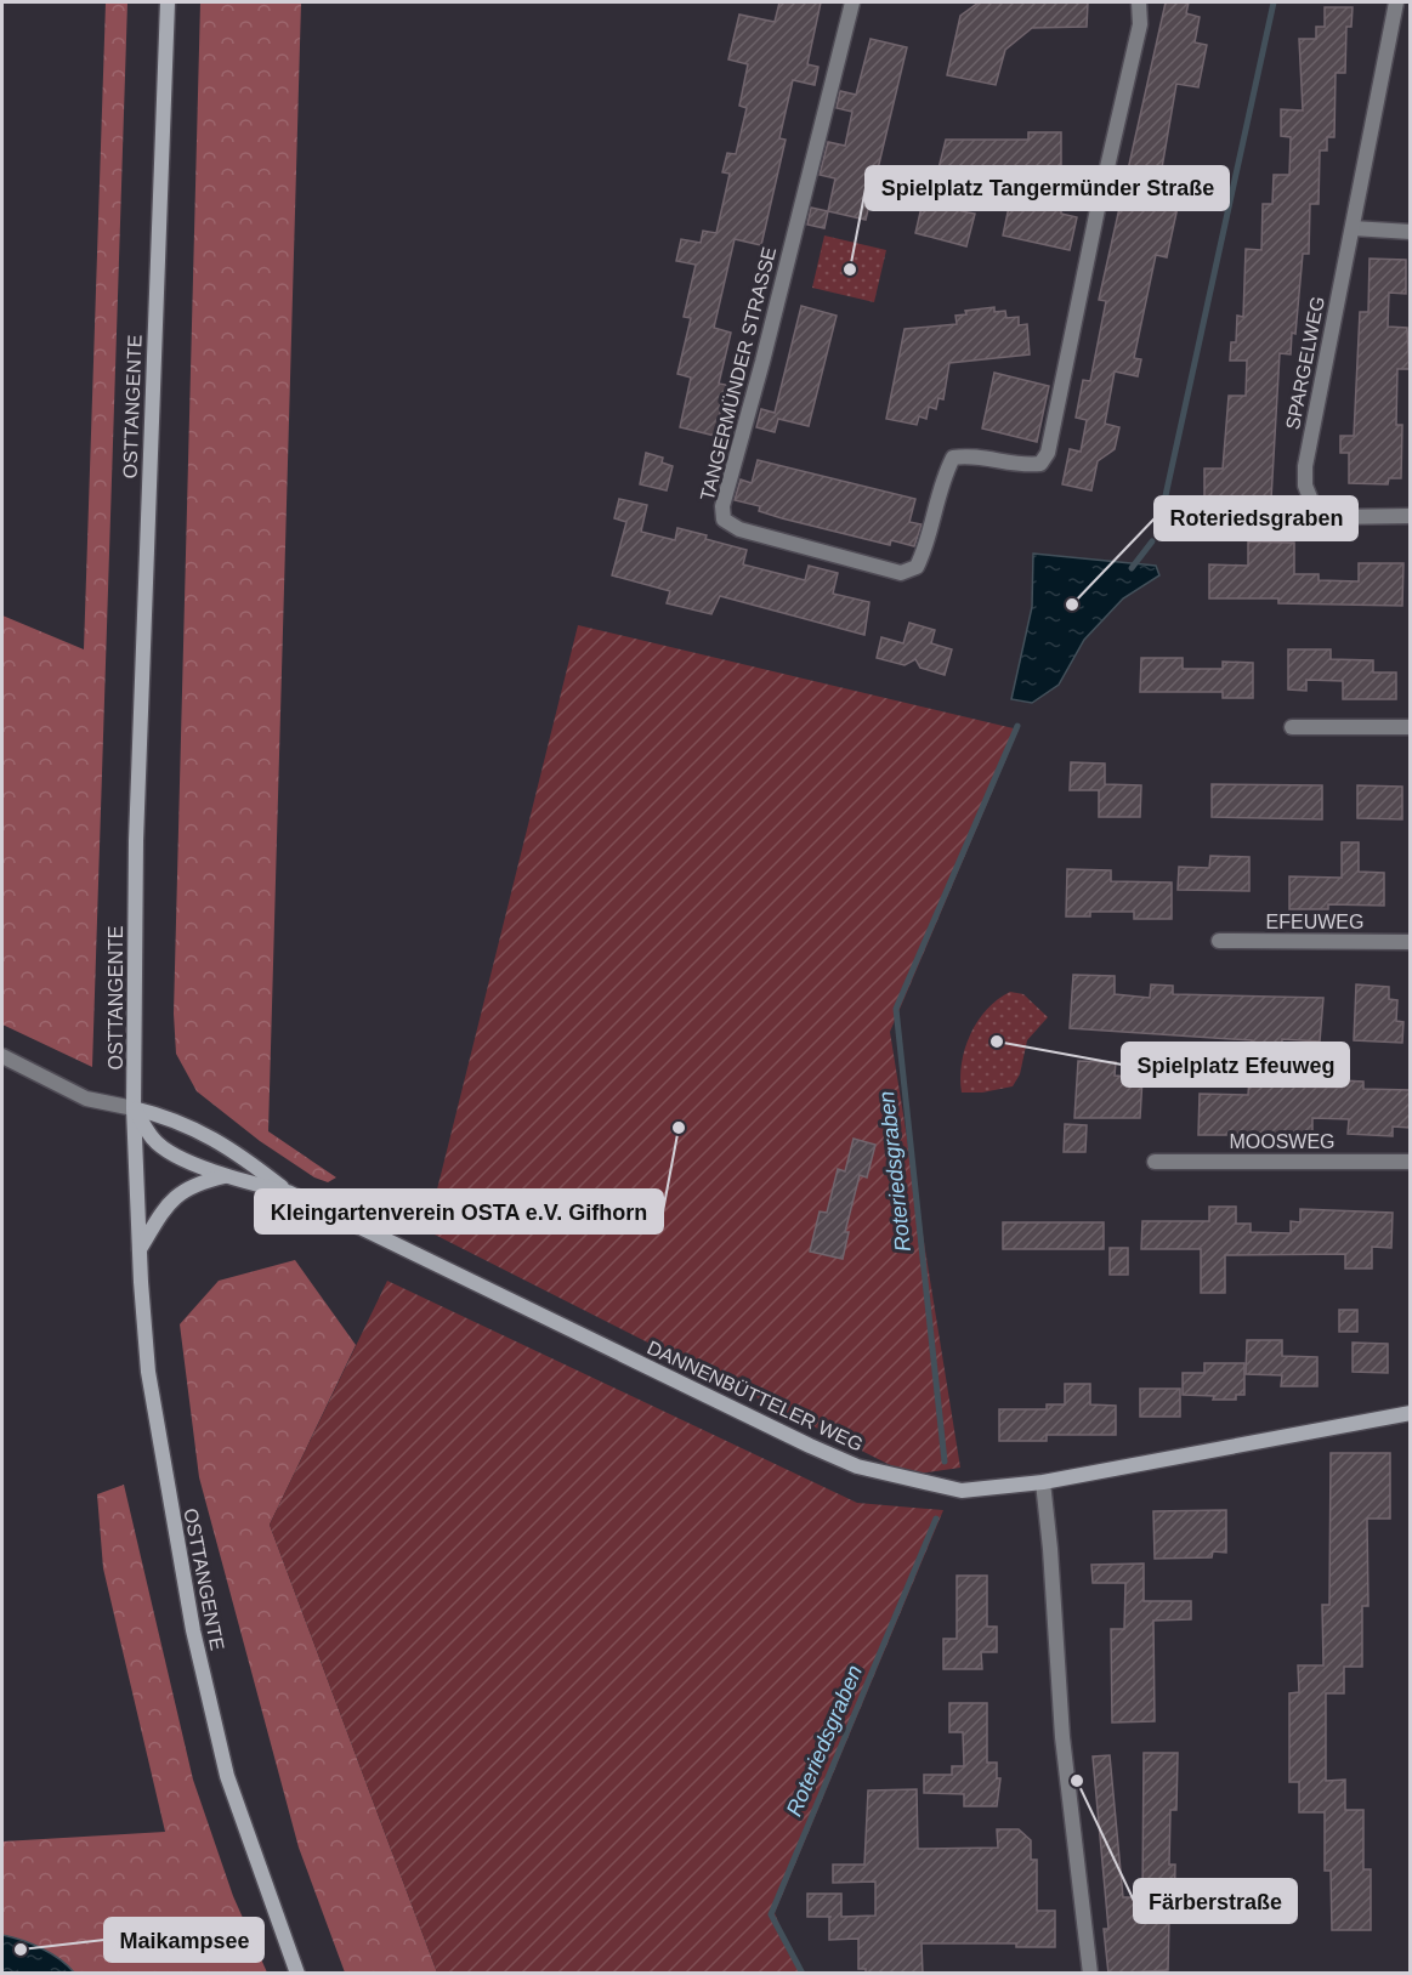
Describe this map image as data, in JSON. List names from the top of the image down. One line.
{"streets":{"main road":["OSTTANGENTE","DANNENBÜTTELER WEG"],"street":["SPARGELWEG","TANGERMÜNDER STRASSE","EFEUWEG","MOOSWEG"]},"crossings":[["OSTTANGENTE","DANNENBÜTTELER WEG"]],"water":["Roteriedsgraben"],"places":["Spielplatz Tangermünder Straße","Roteriedsgraben","Spielplatz Efeuweg","Kleingartenverein OSTA e.V. Gifhorn","Färberstraße","Maikampsee"]}
